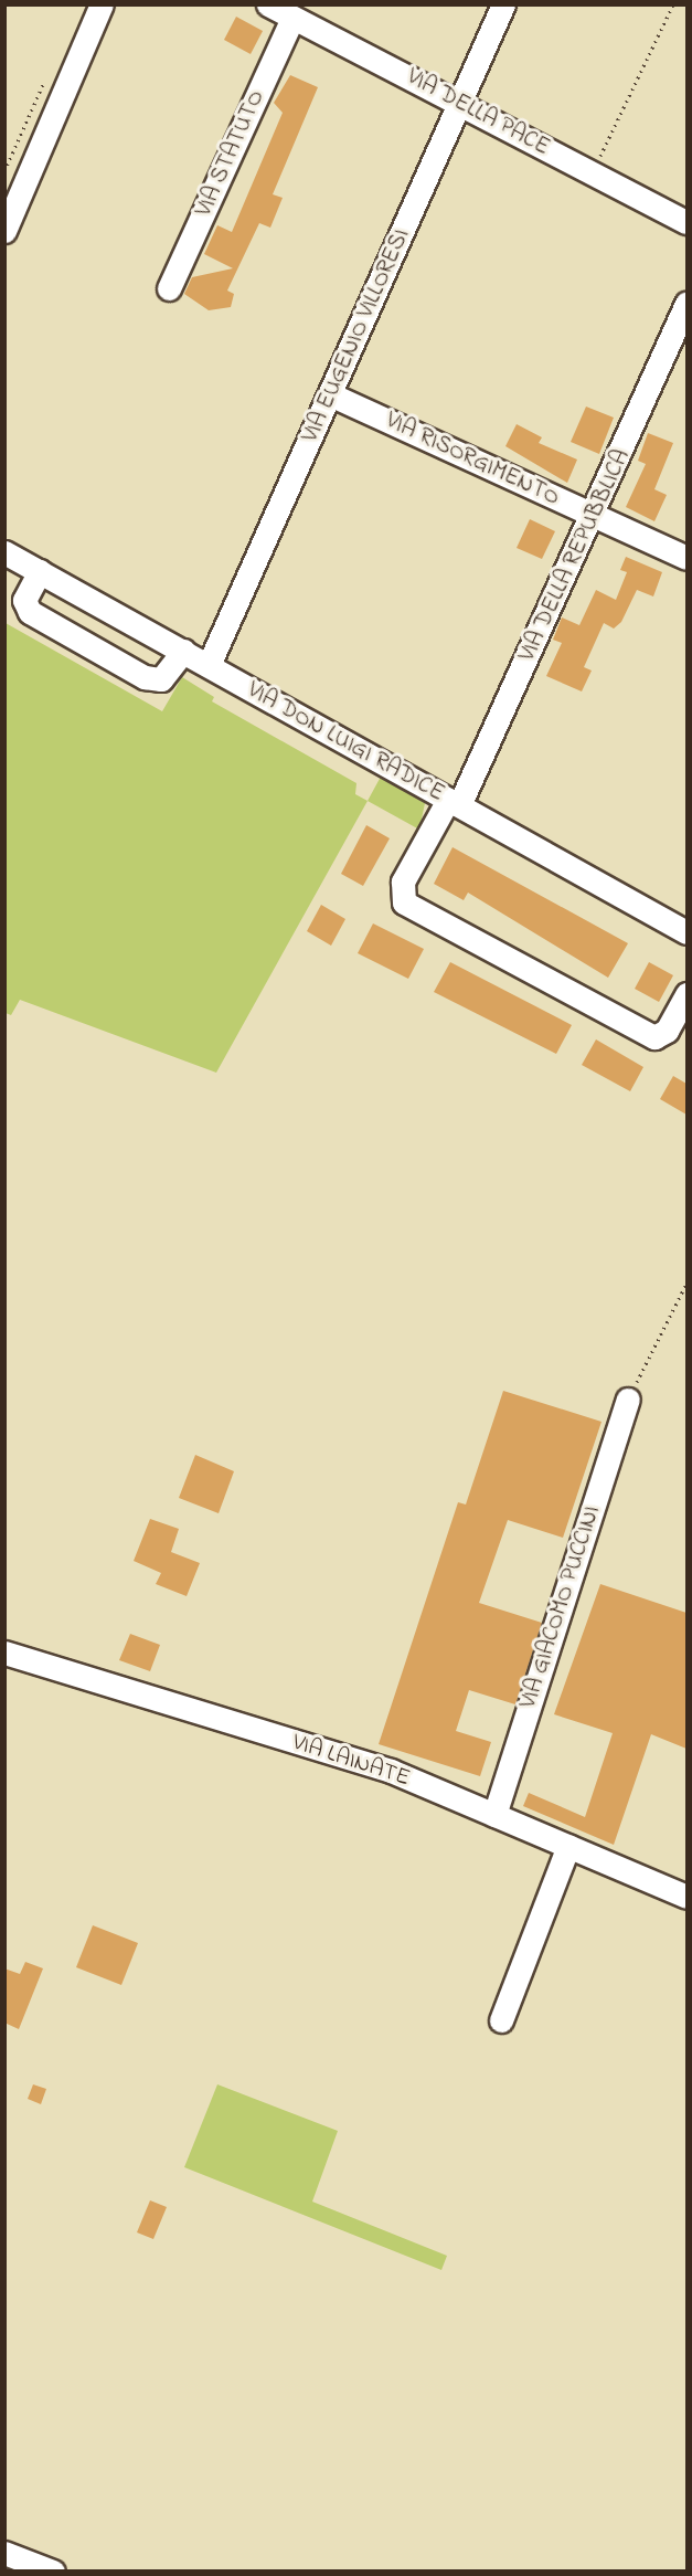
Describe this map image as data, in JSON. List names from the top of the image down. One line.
{"streets":{"street":["VIA DELLA PACE","VIA STATUTO","VIA EUGENIO VILLORESI","VIA RISORGIMENTO","VIA DELLA REPUBBLICA","VIA DON LUIGI RADICE","VIA GIACOMO PUCCINI","VIA LAINATE"]},"crossings":[["VIA DELLA PACE","VIA STATUTO"],["VIA DELLA PACE","VIA EUGENIO VILLORESI"],["VIA EUGENIO VILLORESI","VIA RISORGIMENTO"],["VIA EUGENIO VILLORESI","VIA DON LUIGI RADICE"],["VIA RISORGIMENTO","VIA DELLA REPUBBLICA"],["VIA DELLA REPUBBLICA","VIA DON LUIGI RADICE"],["VIA GIACOMO PUCCINI","VIA LAINATE"]]}
